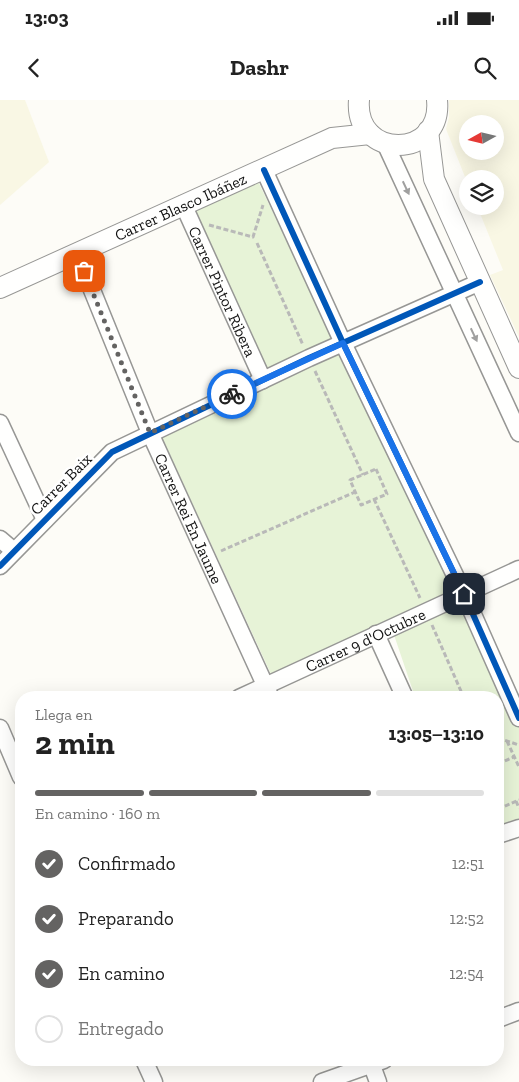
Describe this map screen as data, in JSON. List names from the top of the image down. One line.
{"streets":{"street":["Carrer Blasco Ibáñez","Carrer Pintor Ribera","Carrer Baix","Carrer Rei En Jaume","Carrer 9 d'Octubre"]},"crossings":[["Carrer Blasco Ibáñez","Carrer Pintor Ribera"],["Carrer Blasco Ibáñez","Carrer Rei En Jaume"],["Carrer Pintor Ribera","Carrer Baix"],["Carrer Baix","Carrer Rei En Jaume"]],"north":"left","page":{"status":"13:03","header":"Dashr","heading":["2 min","Llega en","13:05–13:10"],"bar":"En camino · 160 m","list":[["Confirmado","12:51"],["Preparando","12:52"],["En camino","12:54"],"Entregado"]}}
